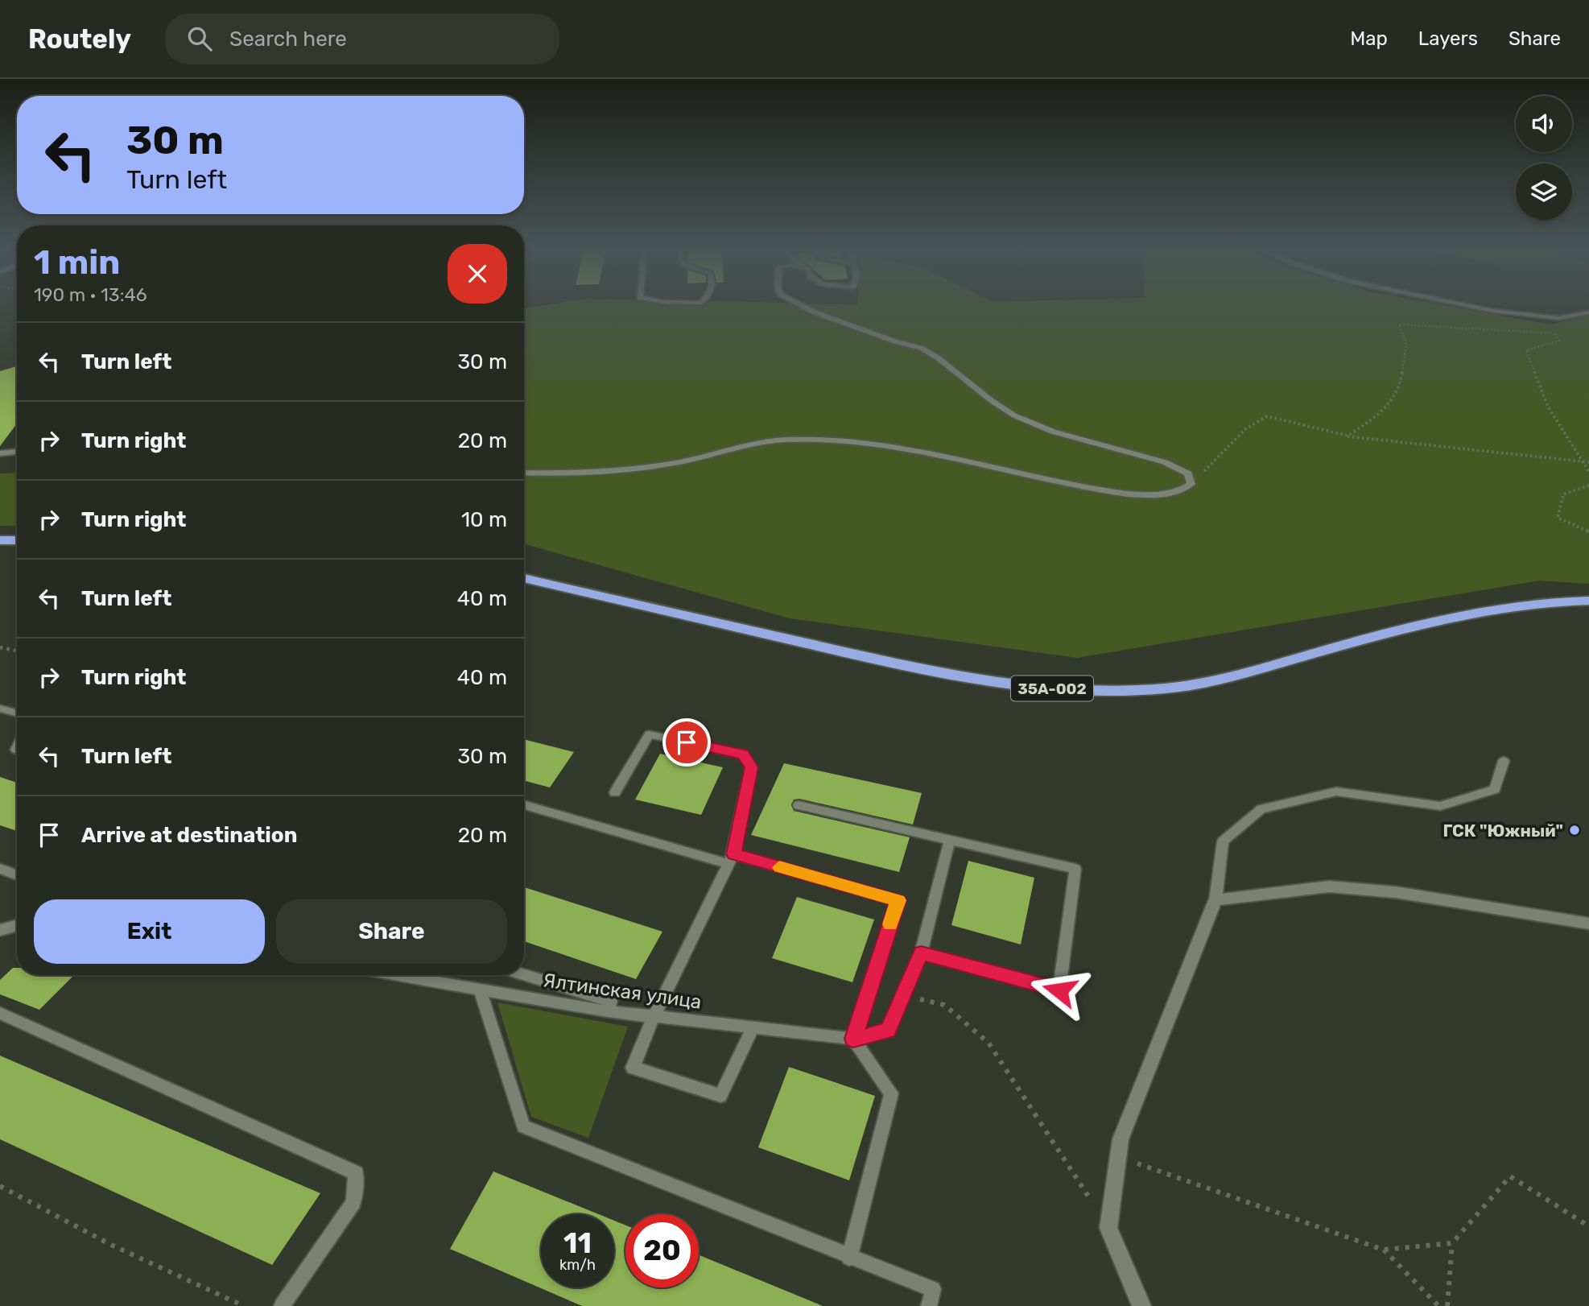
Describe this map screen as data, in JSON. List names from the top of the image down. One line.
{"streets":{"highway":["35А-002"],"lane":["Ялтинская улица"]},"places":["ГСК \"Южный\""],"page":{"header":"Routely","search":"Search here","nav":["Map","Layers","Share"],"turn":["30 m","Turn left"],"heading":["1 min","190 m · 13:46"],"list":[{"name":"Turn left","value":"30 m"},{"name":"Turn right","value":"20 m"},{"name":"Turn right","value":"10 m"},{"name":"Turn left","value":"40 m"},{"name":"Turn right","value":"40 m"},{"name":"Turn left","value":"30 m"},{"name":"Arrive at destination","value":"20 m"}],"buttons":["Exit","Share"],"speed":"11 km/h","limit":"20"}}
